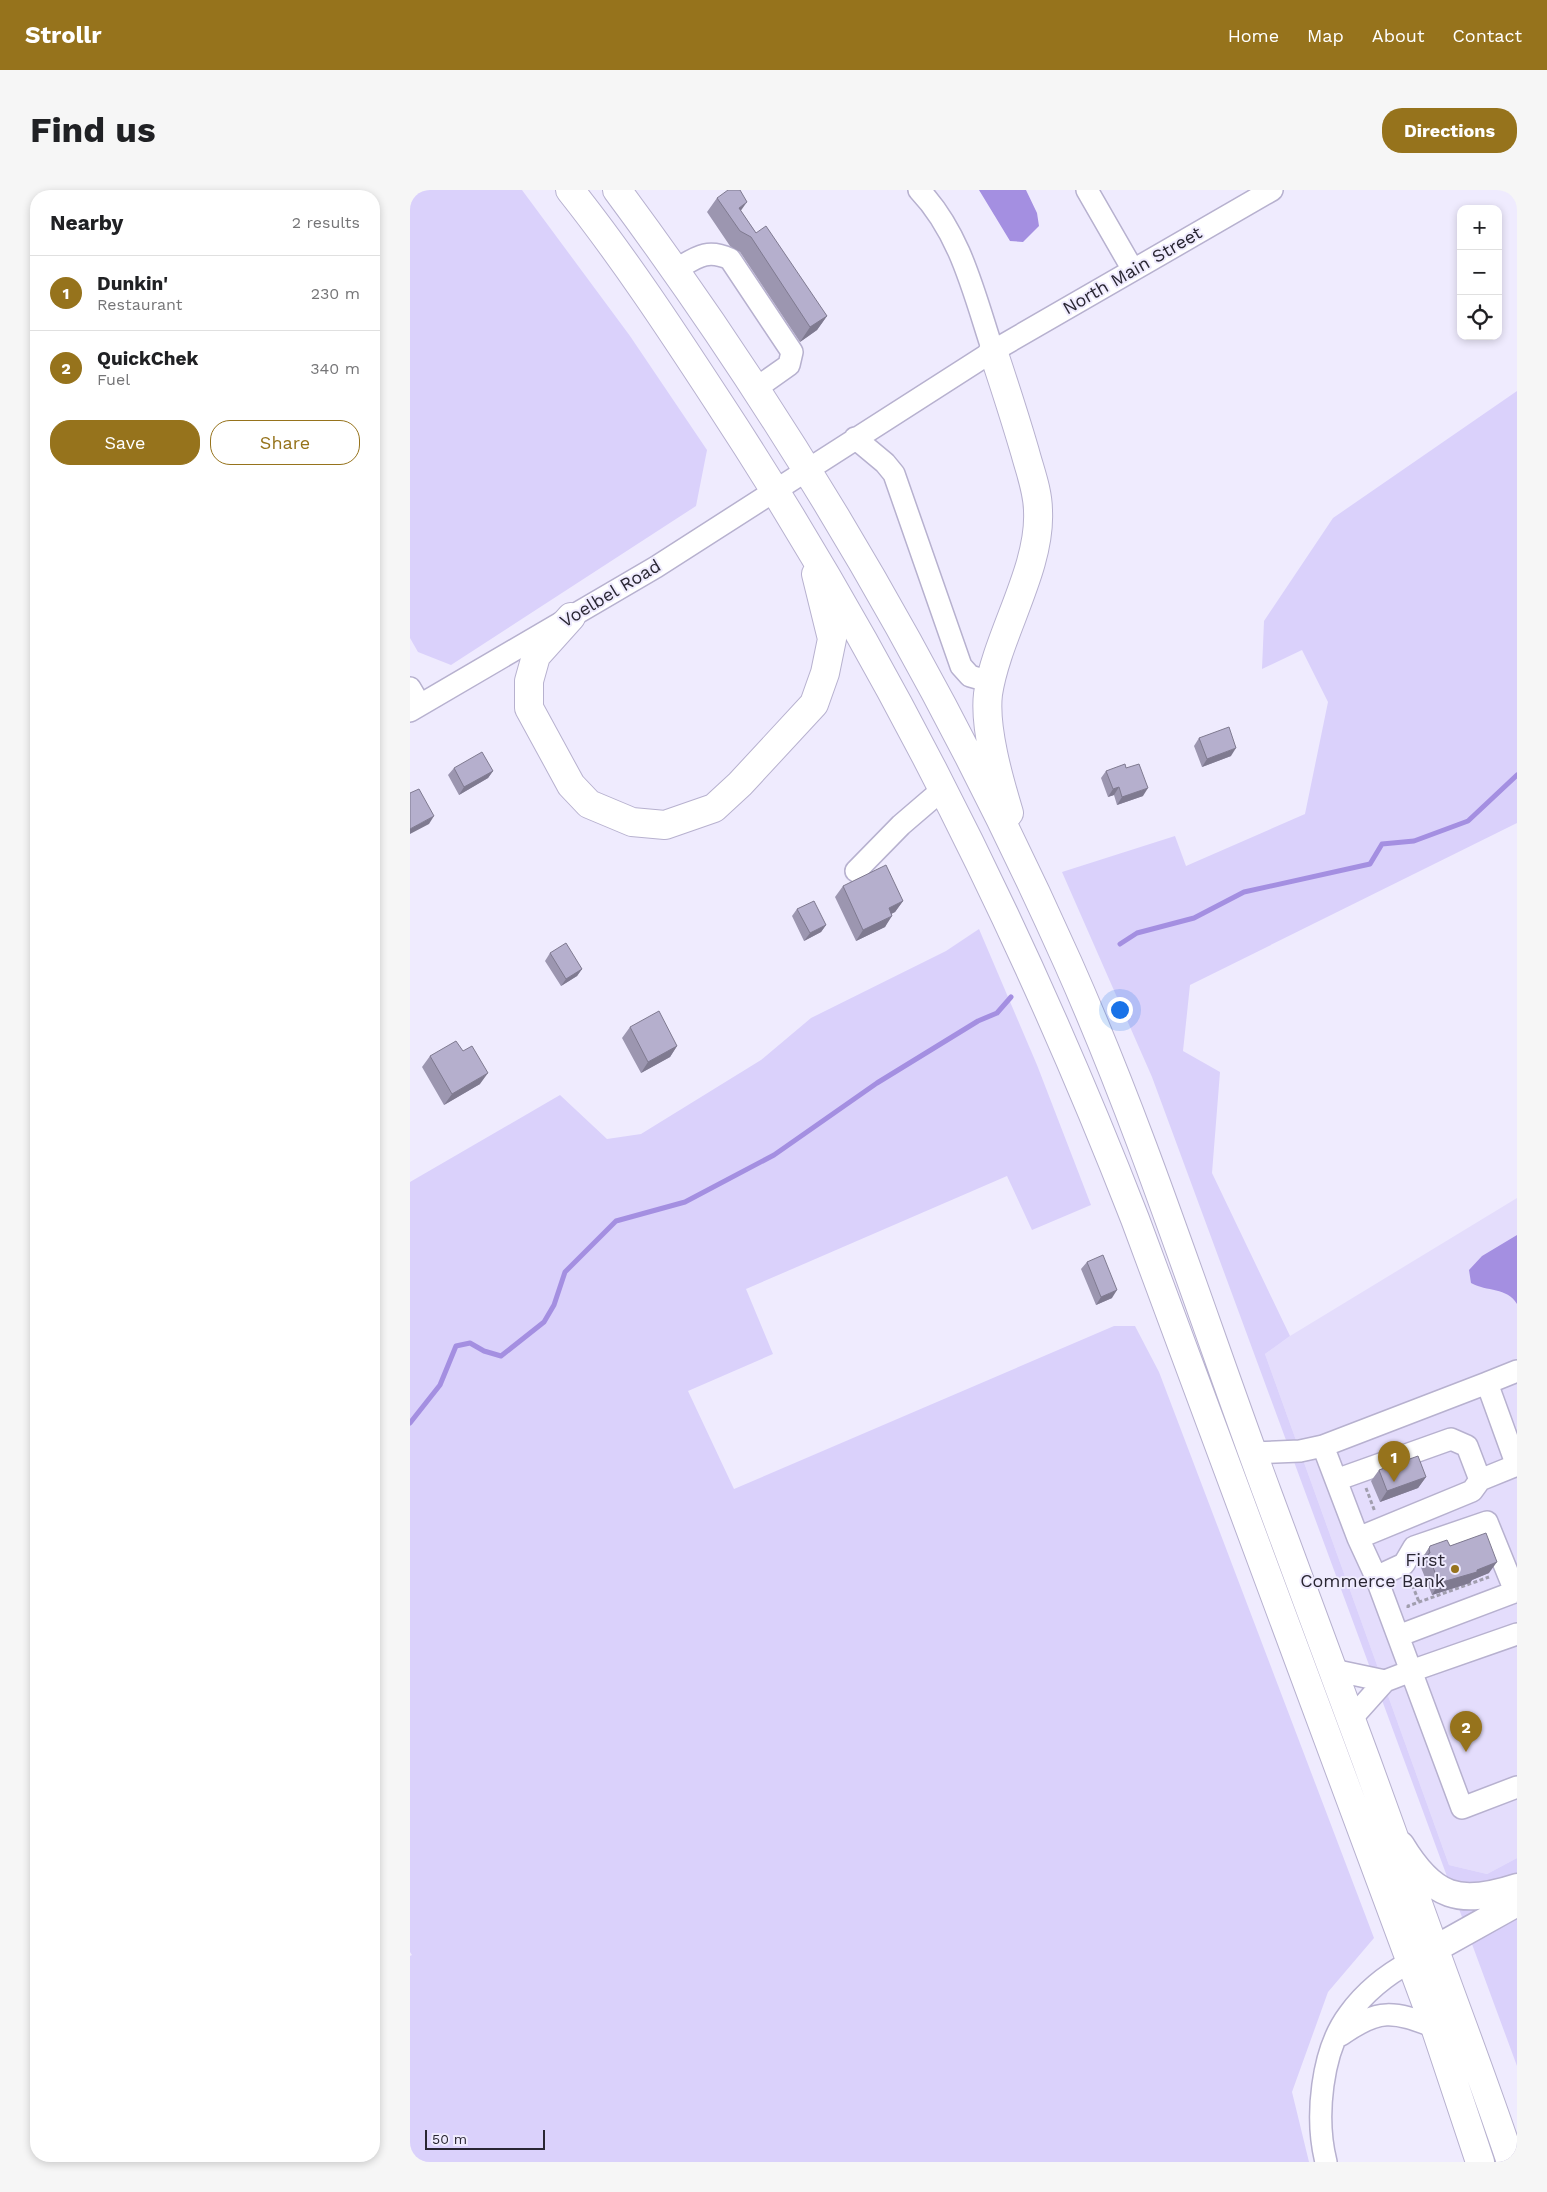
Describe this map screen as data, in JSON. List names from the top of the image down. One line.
{"streets":{"street":["North Main Street","Voelbel Road"]},"crossings":[["North Main Street","Voelbel Road"]],"places":["First Commerce Bank"],"scale_bar":"50 m","page":{"header":"Strollr","nav":["Home","Map","About","Contact"],"buttons":["Directions",["Save","Share"]],"title":"Find us","heading":["Nearby","2 results"],"map_buttons":["+","−"],"list":[{"mark":"1","name":"Dunkin'","note":"Restaurant","value":"230 m"},{"mark":"2","name":"QuickChek","note":"Fuel","value":"340 m"}],"pins":["1","2"],"scale":"50 m"}}
